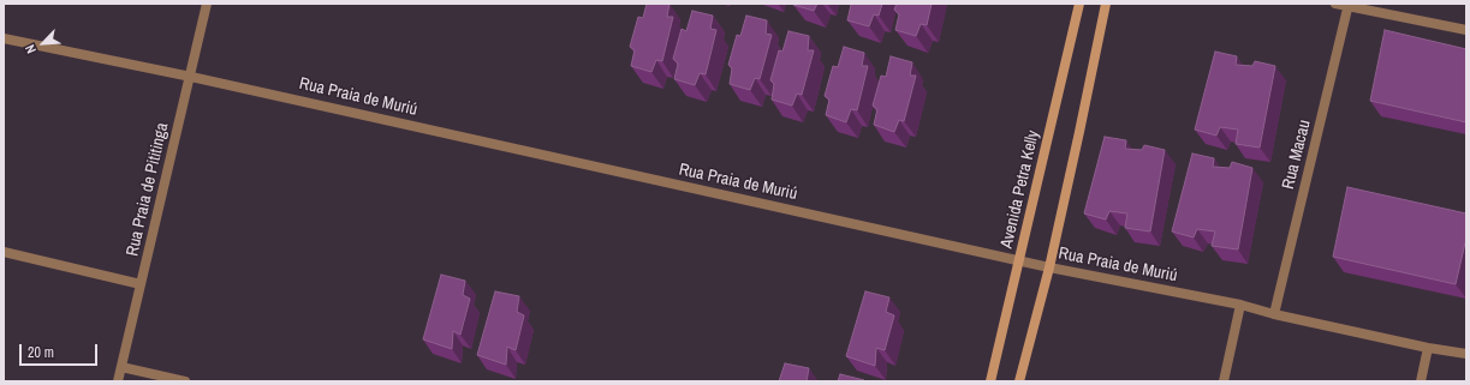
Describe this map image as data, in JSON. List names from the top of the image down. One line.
{"streets":{"street":["Rua Praia de Muriú","Rua Macau","Rua Praia de Pititinga","Avenida Petra Kelly"]},"crossings":[["Rua Praia de Muriú","Rua Macau"],["Rua Praia de Muriú","Rua Praia de Pititinga"],["Rua Praia de Muriú","Avenida Petra Kelly"]],"scale_bar":"20 m","north":"bottom left"}
